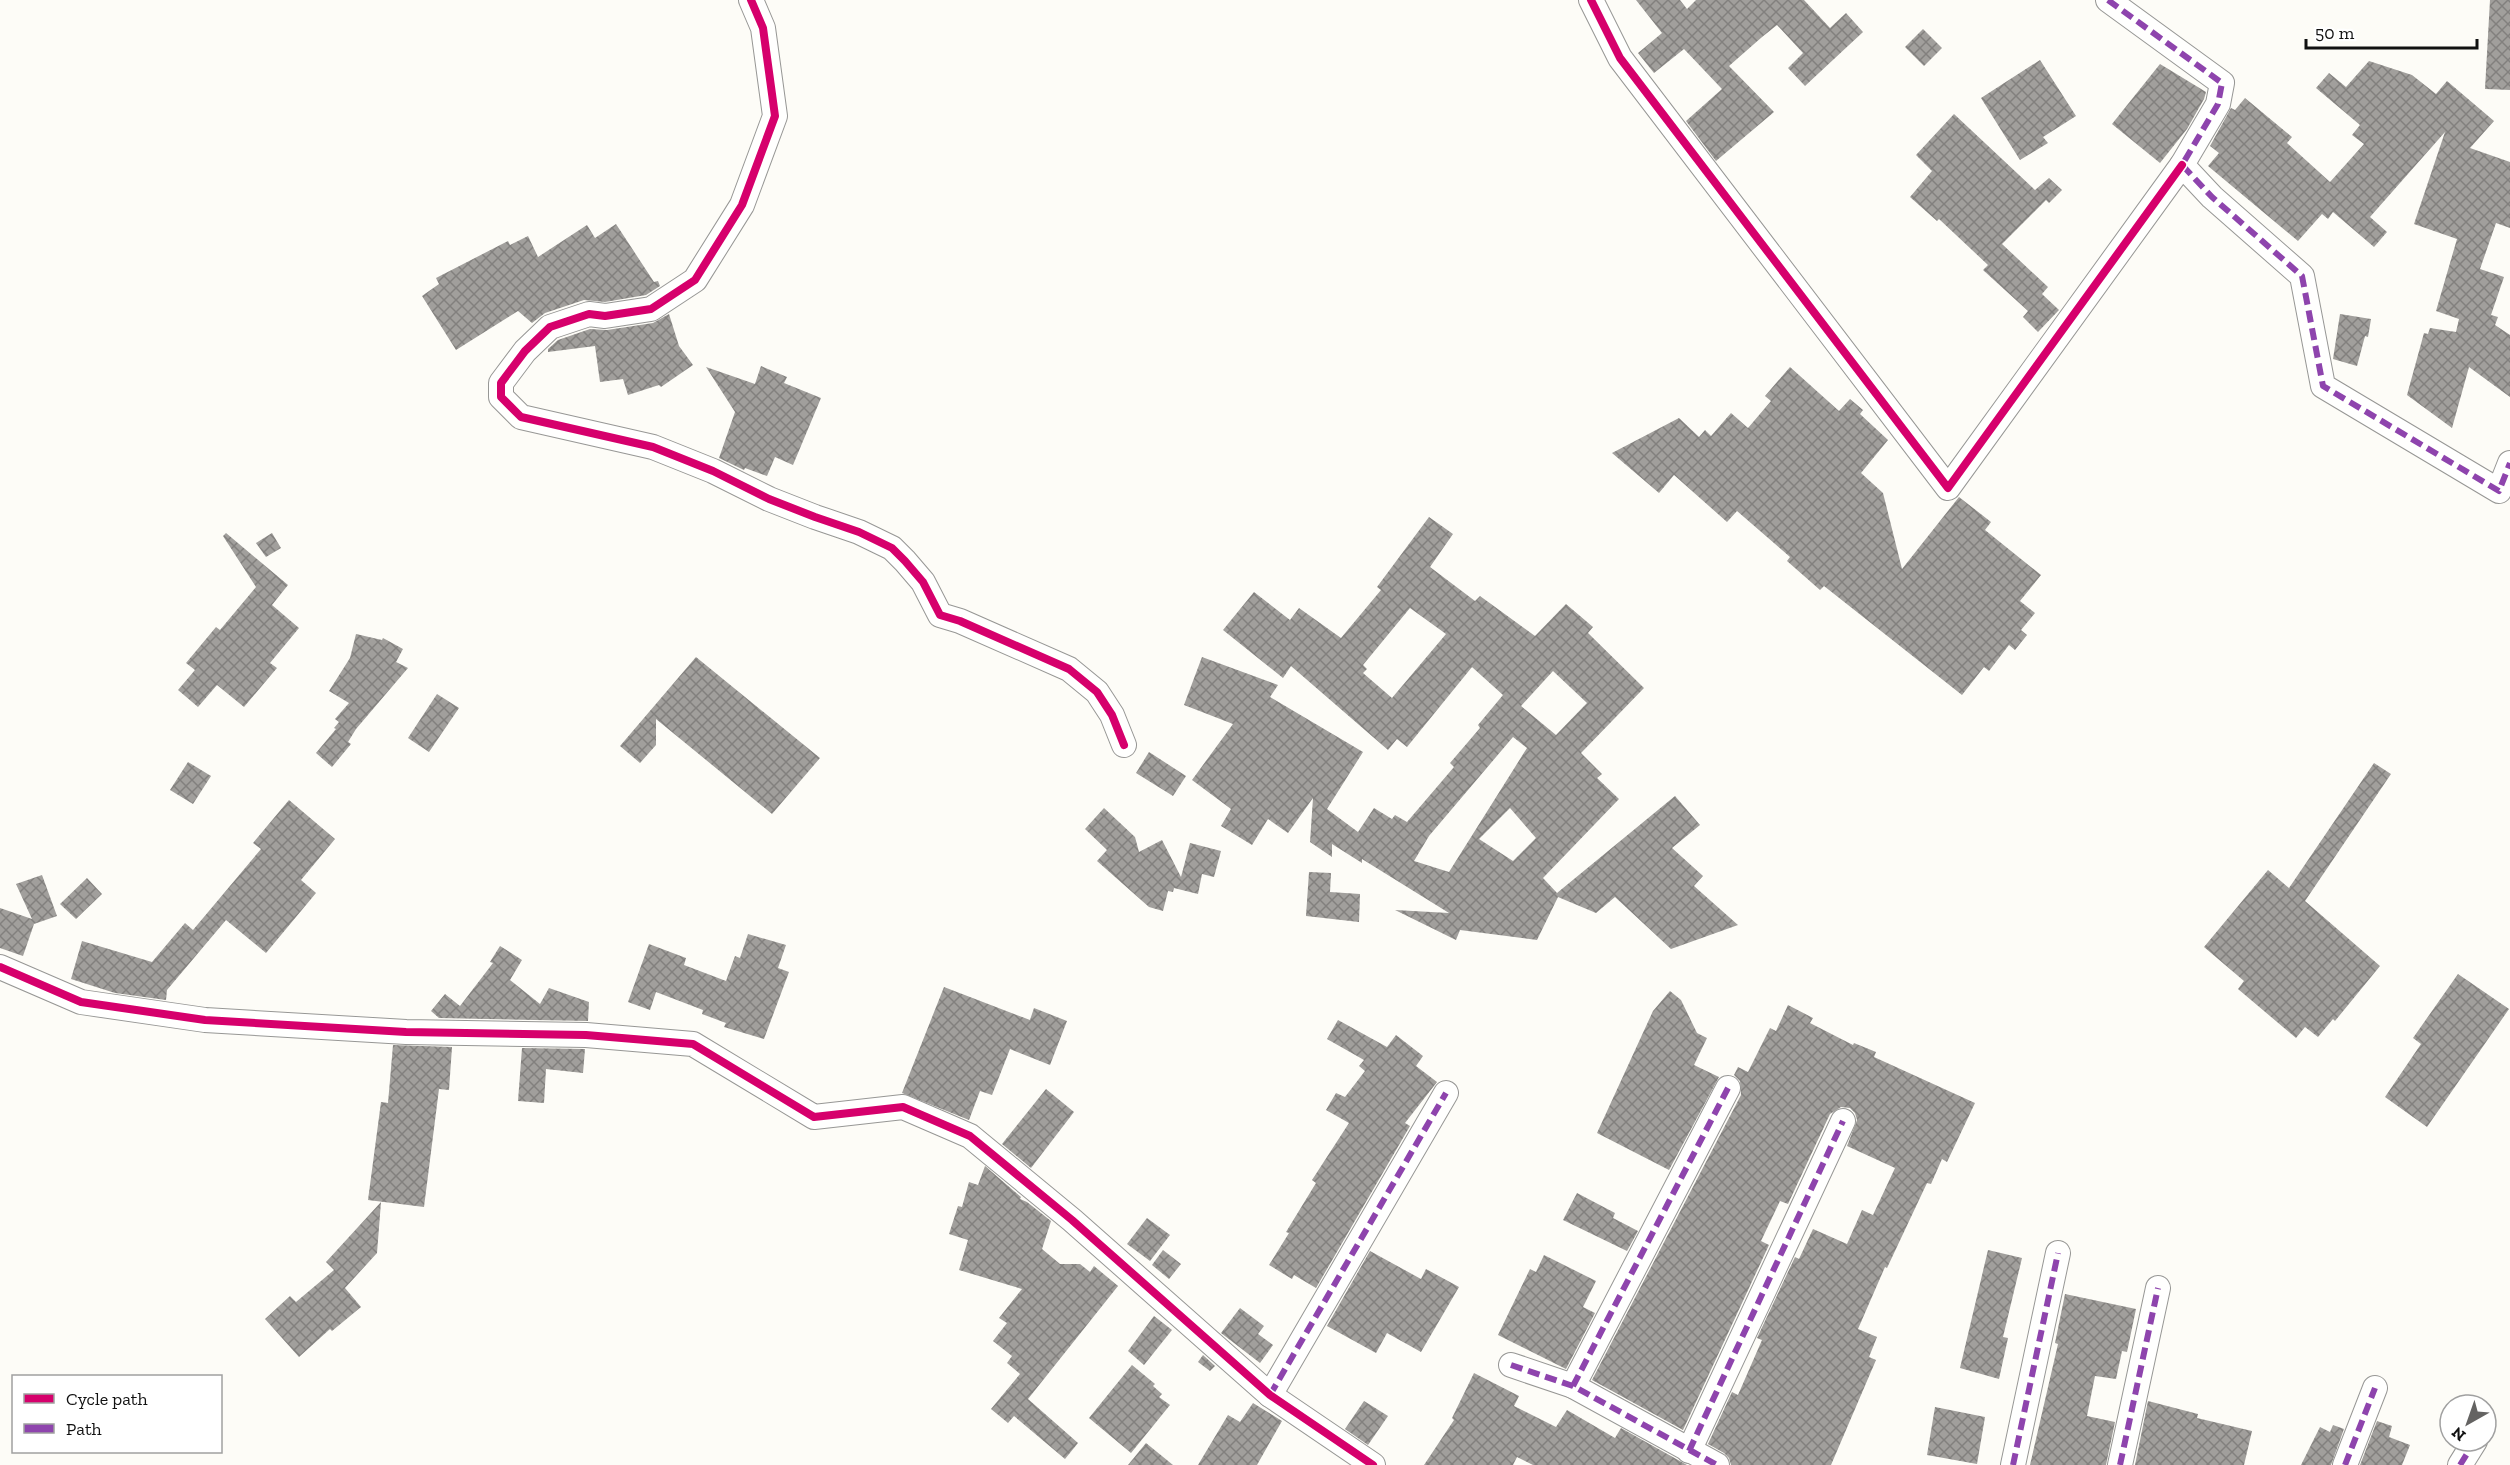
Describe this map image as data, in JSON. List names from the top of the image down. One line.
{"legend":["Cycle path","Path"],"scale_bar":"50 m","north":"bottom left"}
